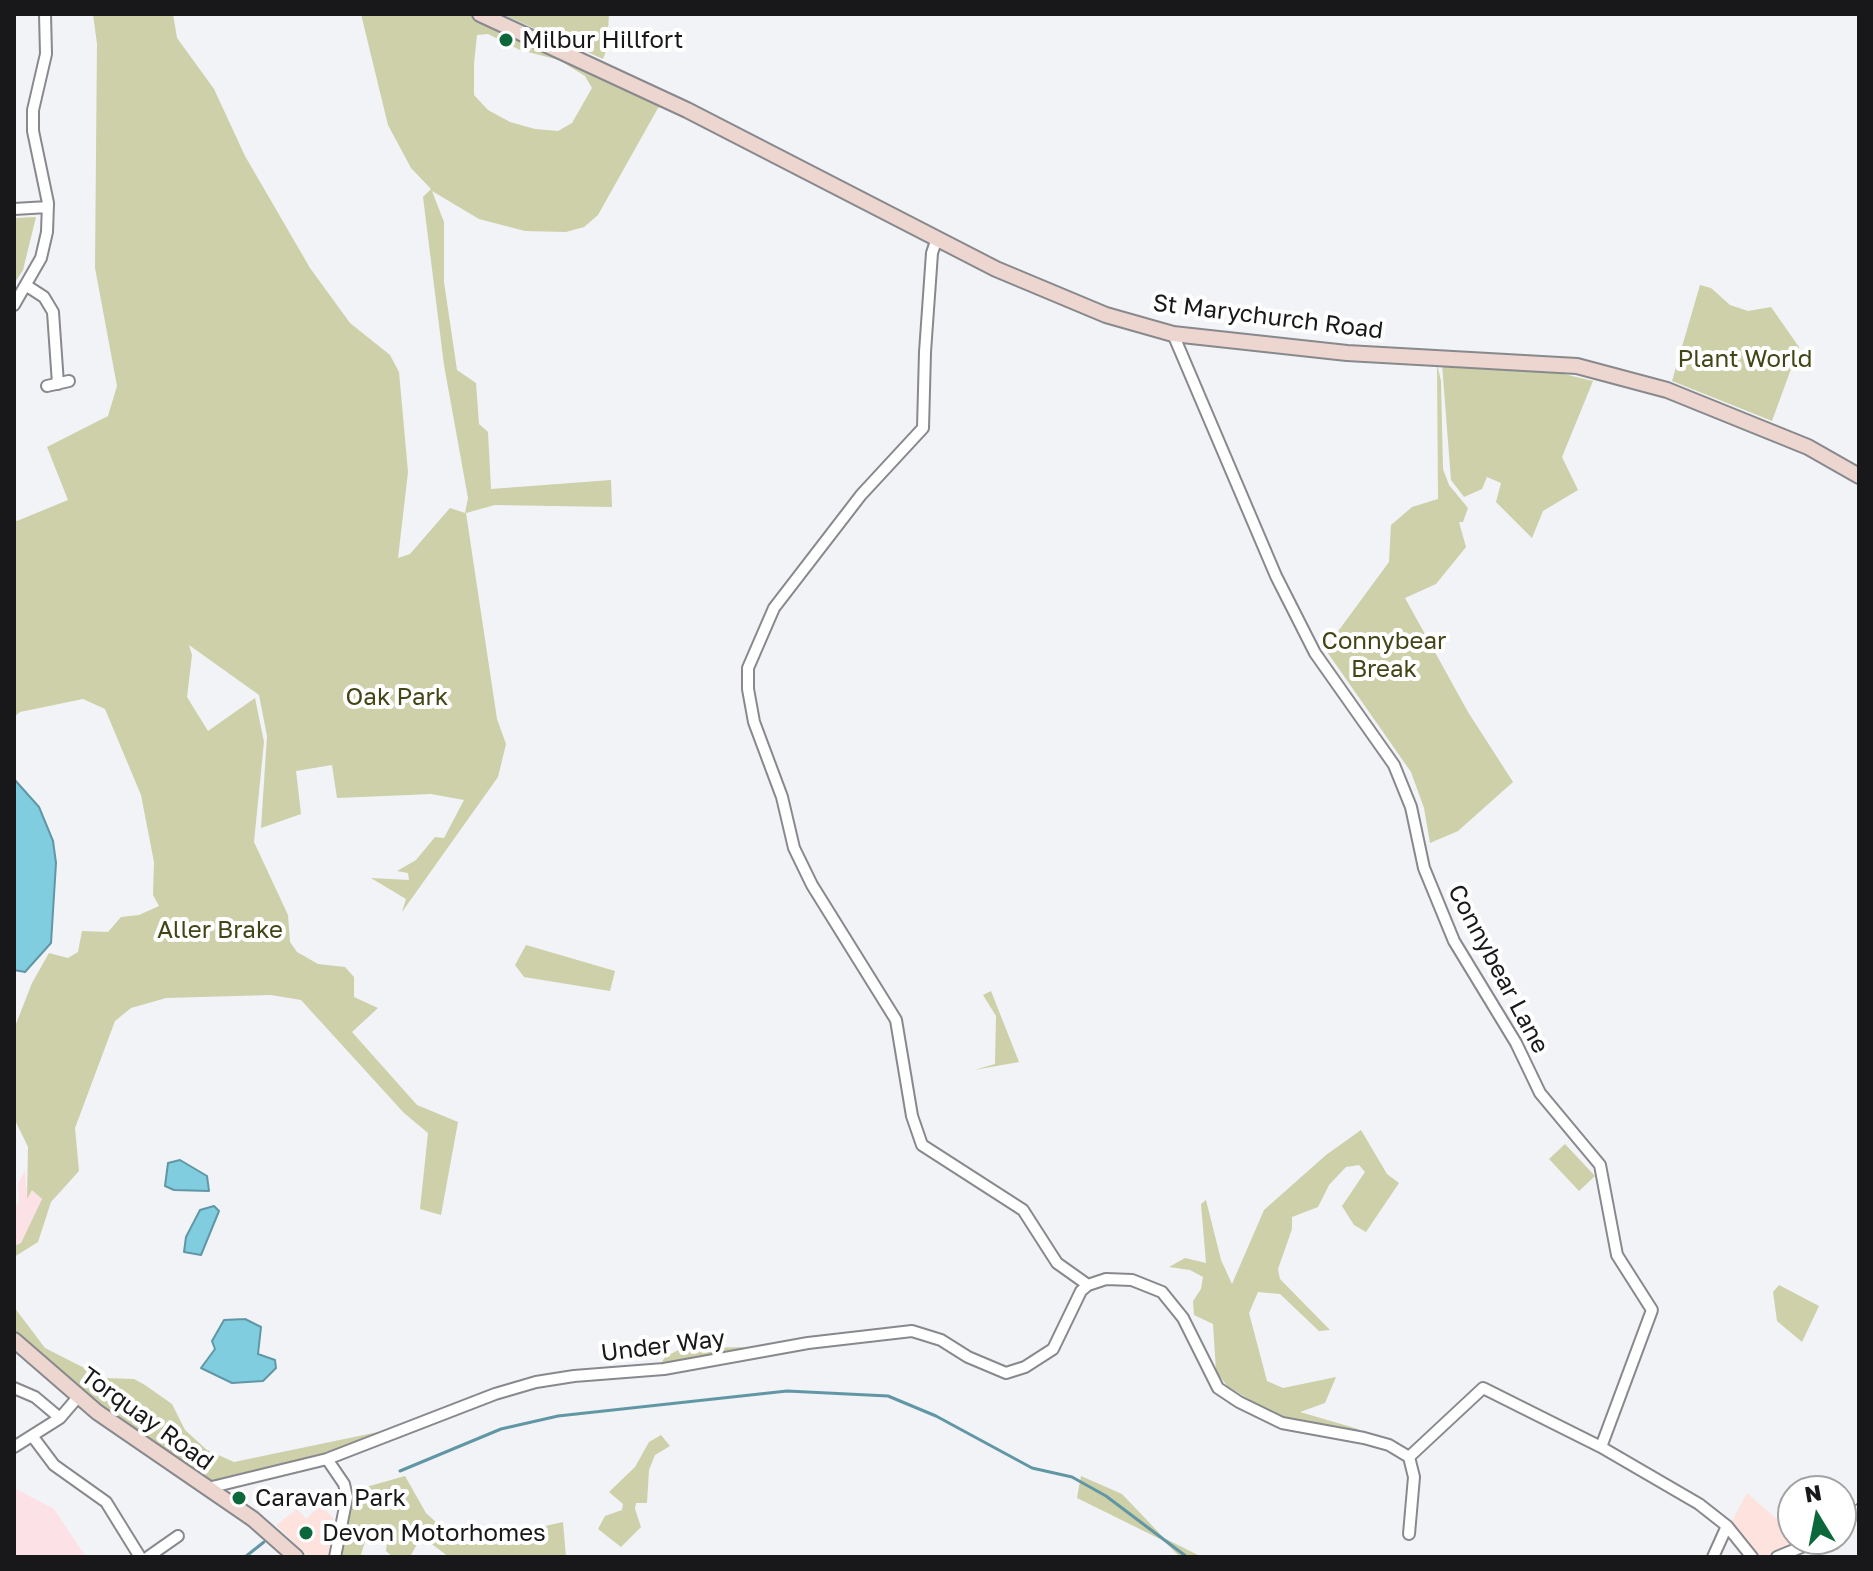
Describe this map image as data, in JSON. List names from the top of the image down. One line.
{"streets":{"street":["St Marychurch Road","Connybear Lane","Under Way","Torquay Road"]},"crossings":[["St Marychurch Road","Connybear Lane"],["Under Way","Torquay Road"]],"parks":["Plant World","Connybear Break","Oak Park","Aller Brake"],"places":["Milbur Hillfort","Caravan Park","Devon Motorhomes"],"north":"top"}
